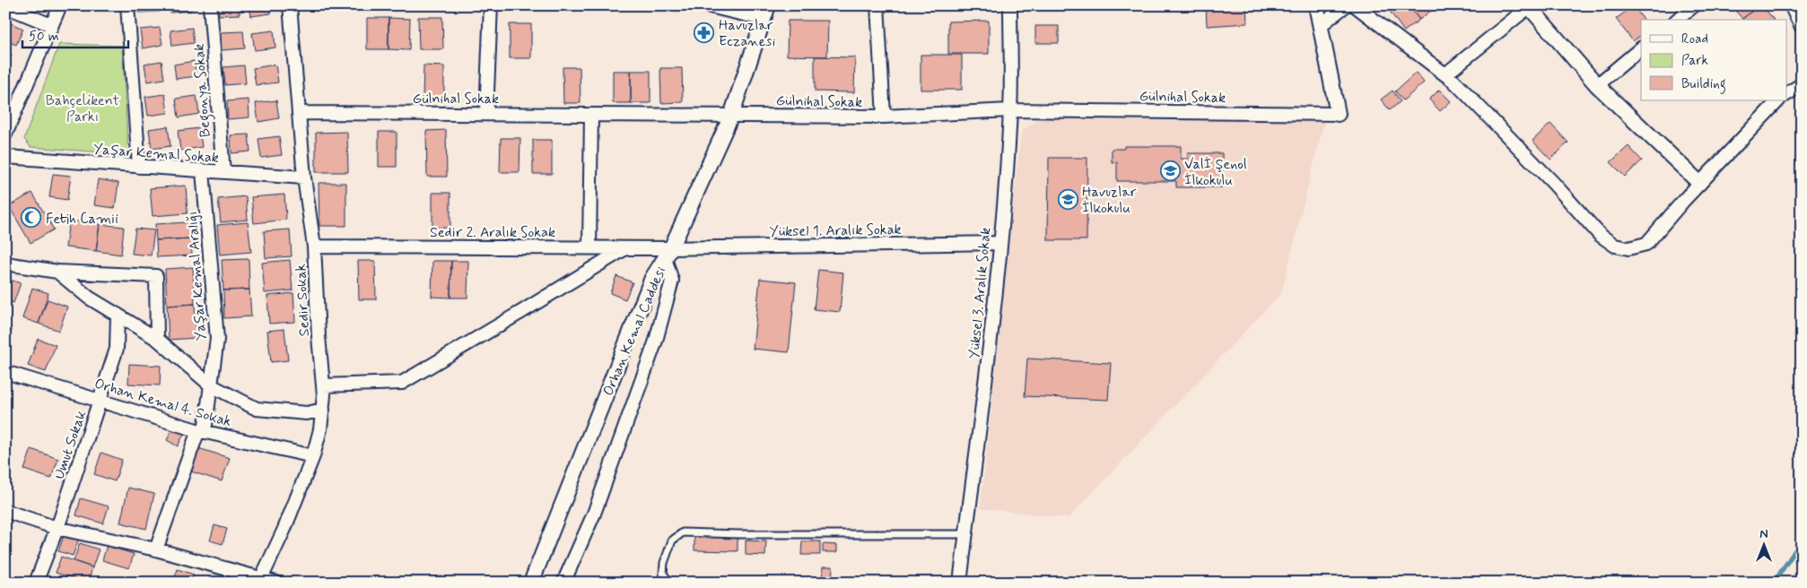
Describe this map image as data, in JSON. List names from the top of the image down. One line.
{"streets":{"street":["Begonya Sokak","Gülnihal Sokak","Yaşar Kemal Sokak","Yüksel 1. Aralık Sokak","Sedir 2. Aralık Sokak","Yaşar Kemal Aralığı","Yüksel 3. Aralık Sokak","Sedir Sokak","Orhan Kemal Caddesi","Orhan Kemal 4. Sokak","Umut Sokak"]},"crossings":[["Begonya Sokak","Yaşar Kemal Sokak"],["Gülnihal Sokak","Yüksel 3. Aralık Sokak"],["Gülnihal Sokak","Sedir Sokak"],["Gülnihal Sokak","Orhan Kemal Caddesi"],["Yaşar Kemal Sokak","Yaşar Kemal Aralığı"],["Yaşar Kemal Sokak","Sedir Sokak"],["Yüksel 1. Aralık Sokak","Sedir 2. Aralık Sokak"],["Yüksel 1. Aralık Sokak","Yüksel 3. Aralık Sokak"],["Yüksel 1. Aralık Sokak","Orhan Kemal Caddesi"],["Sedir 2. Aralık Sokak","Sedir Sokak"],["Sedir 2. Aralık Sokak","Orhan Kemal Caddesi"],["Yaşar Kemal Aralığı","Orhan Kemal 4. Sokak"],["Sedir Sokak","Orhan Kemal 4. Sokak"],["Orhan Kemal 4. Sokak","Umut Sokak"]],"parks":["Bahçelikent Parkı"],"places":{"pharmacy":["Havuzlar Eczanesi"],"school or university":["Valİ Şenol İlkokulu","Havuzlar İlkokulu"],"mosque":["Fetih Camii"]},"legend":["Road","Park","Building"],"scale_bar":"50 m","north":"top"}
